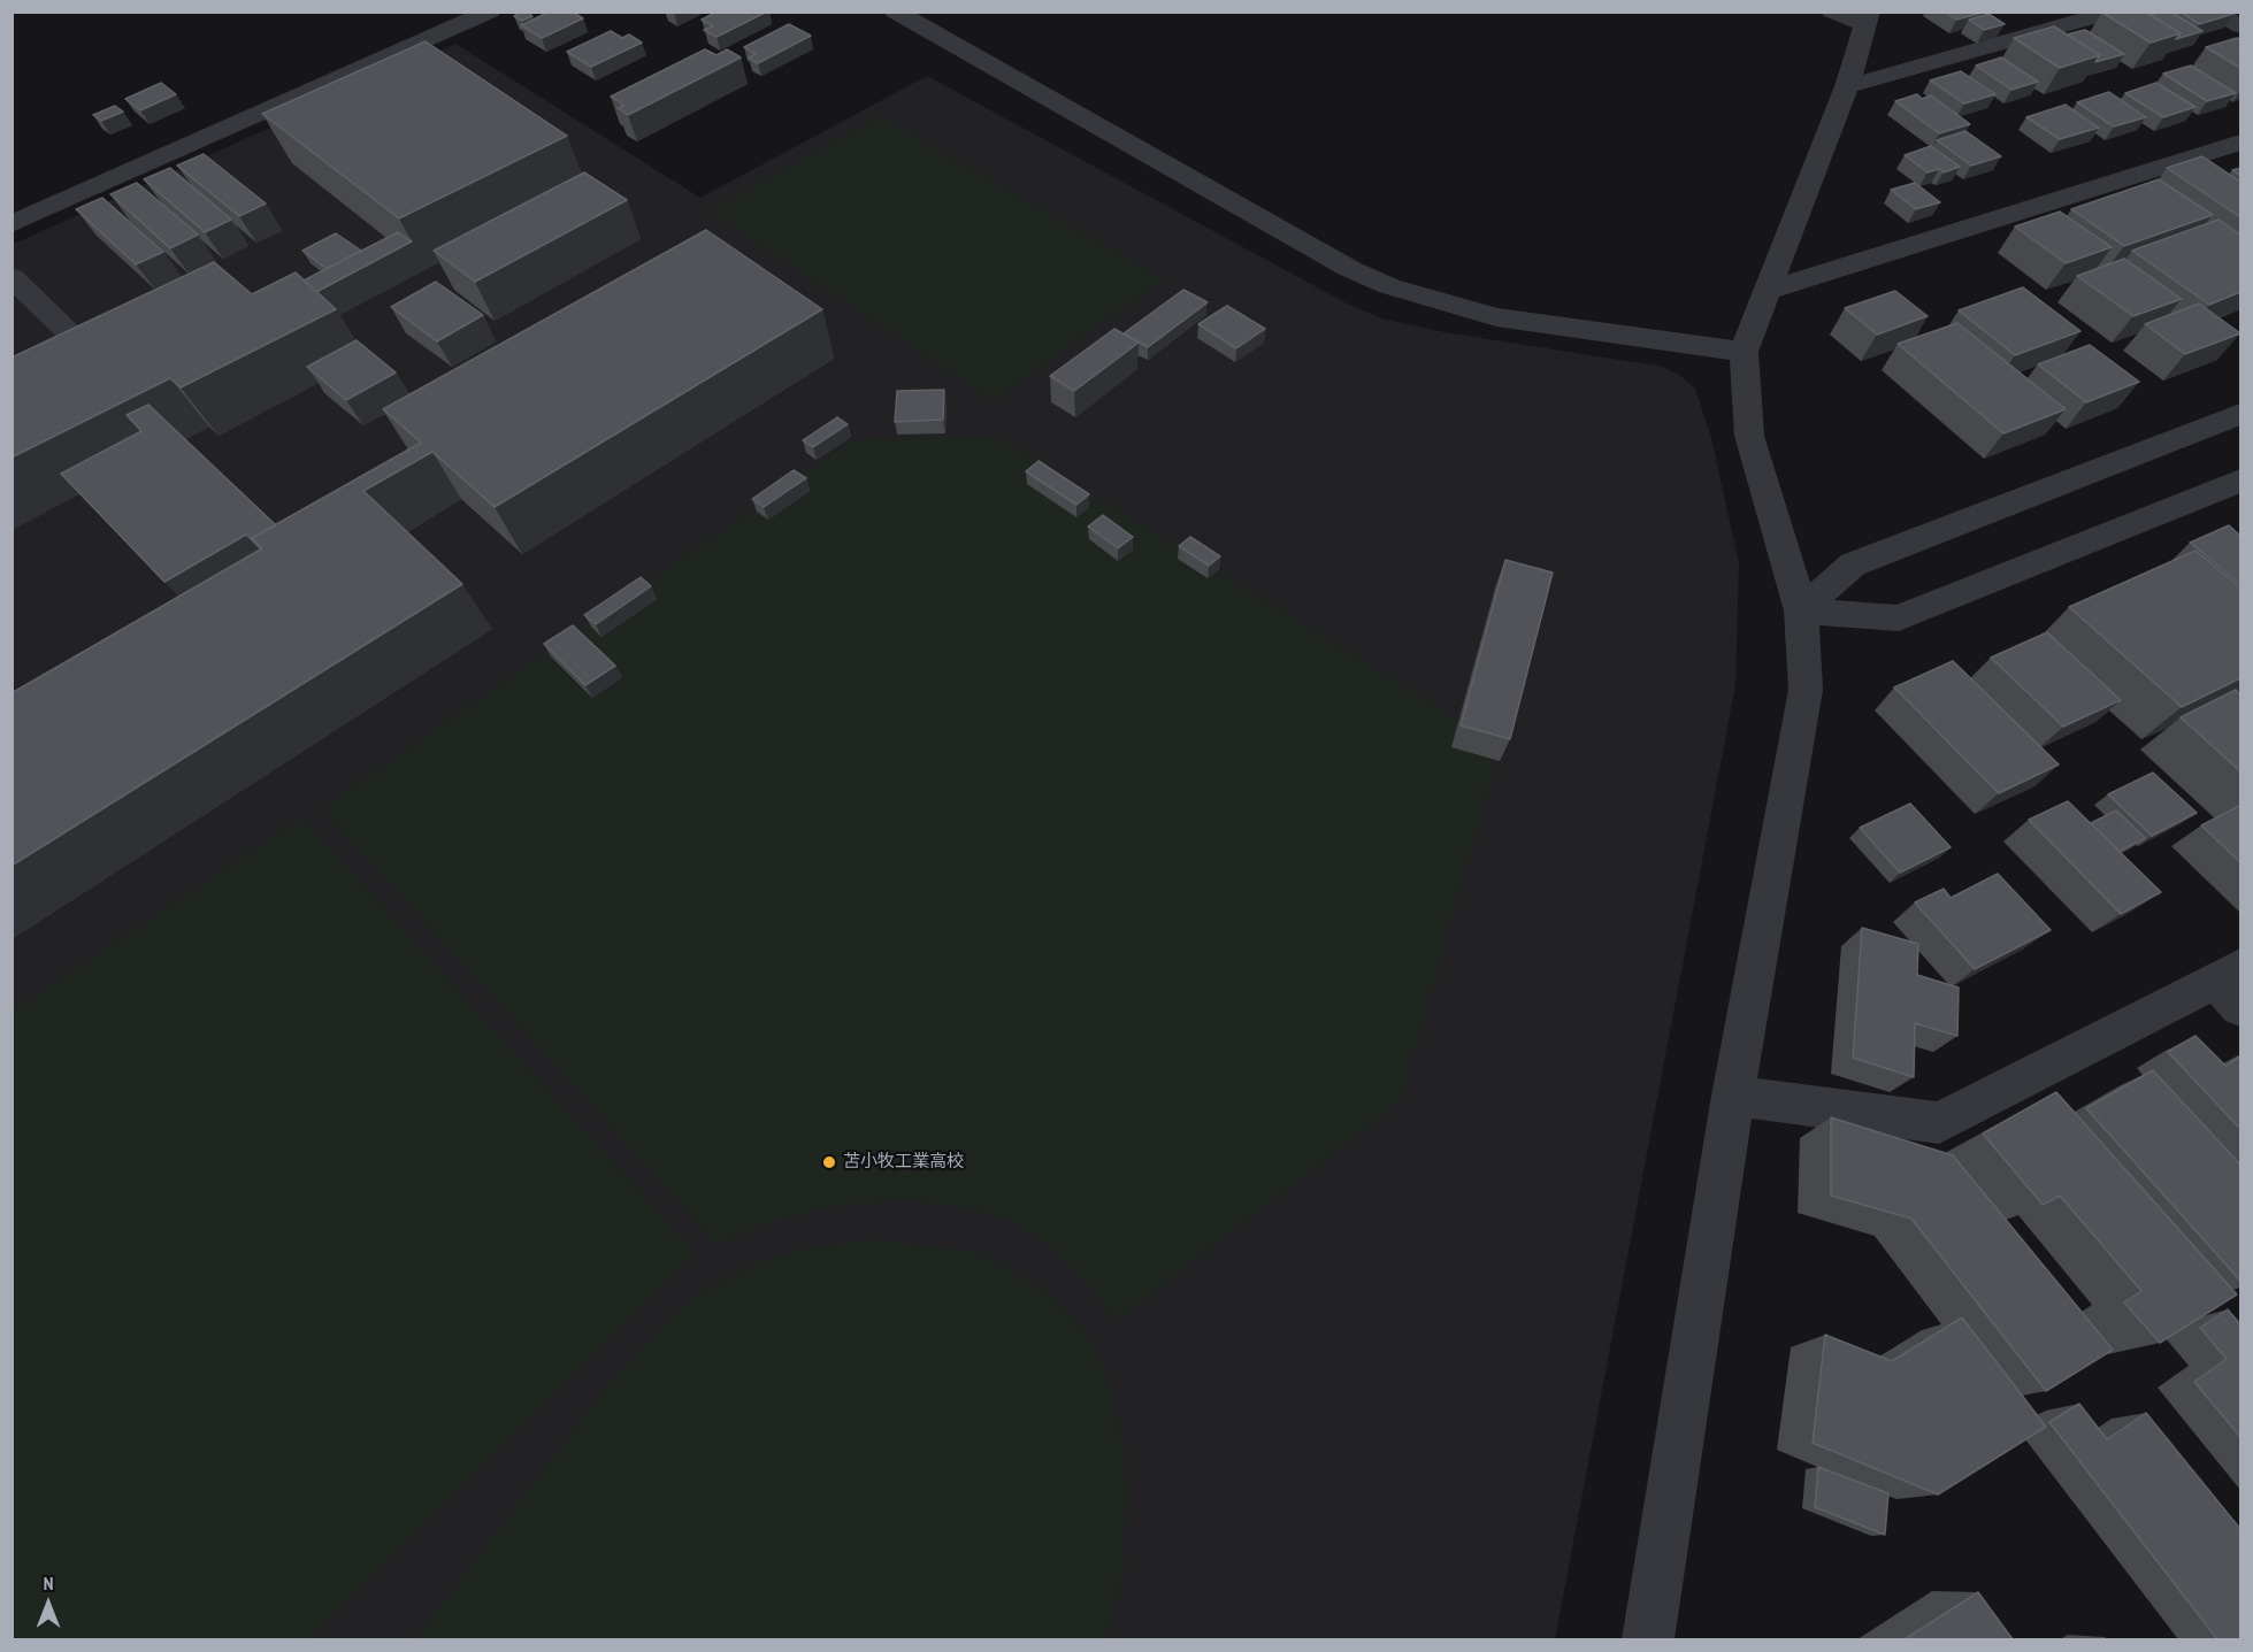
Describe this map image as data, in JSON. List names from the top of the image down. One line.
{"places":["苫小牧工業高校"],"north":"top"}
